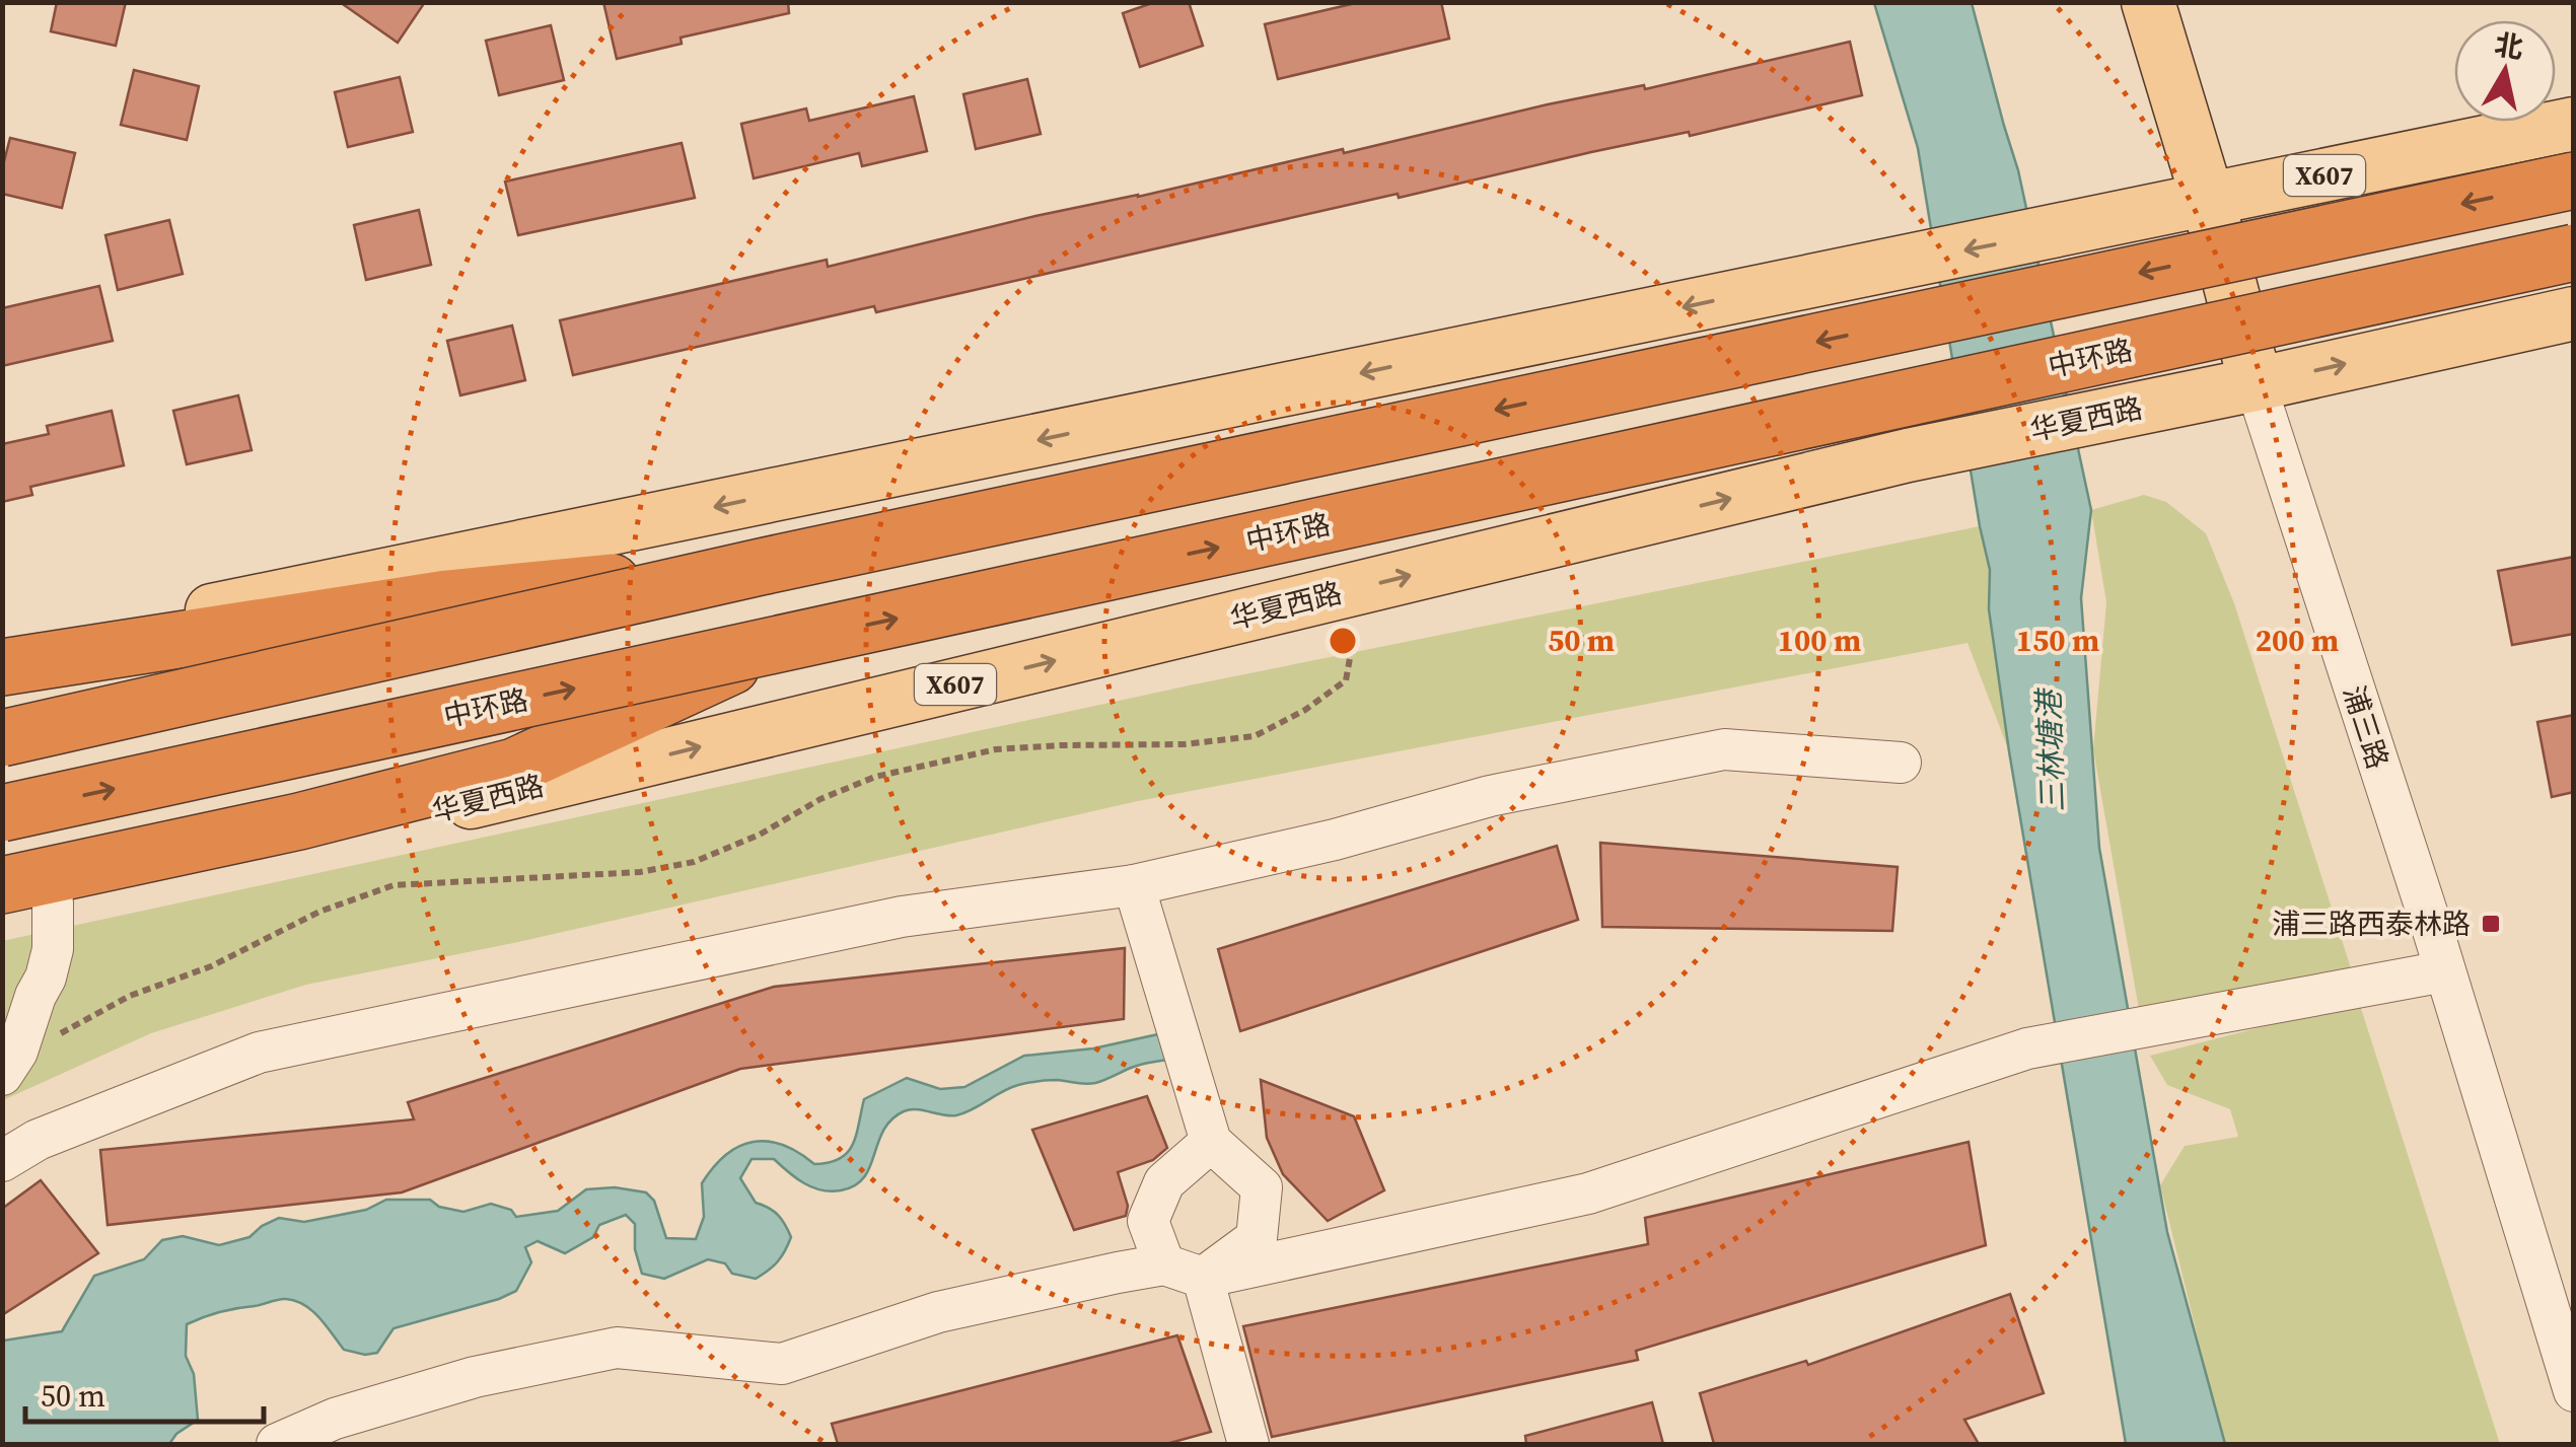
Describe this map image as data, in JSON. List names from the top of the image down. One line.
{"streets":{"highway":["中环路"],"main road":["X607","华夏西路","浦三路"]},"crossings":[["X607","浦三路"],["华夏西路","浦三路"]],"water":["三林塘港"],"places":{"transit":["浦三路西泰林路"]},"scale_bar":"50 m","north":"top","rings":["50 m","100 m","150 m","200 m"]}
